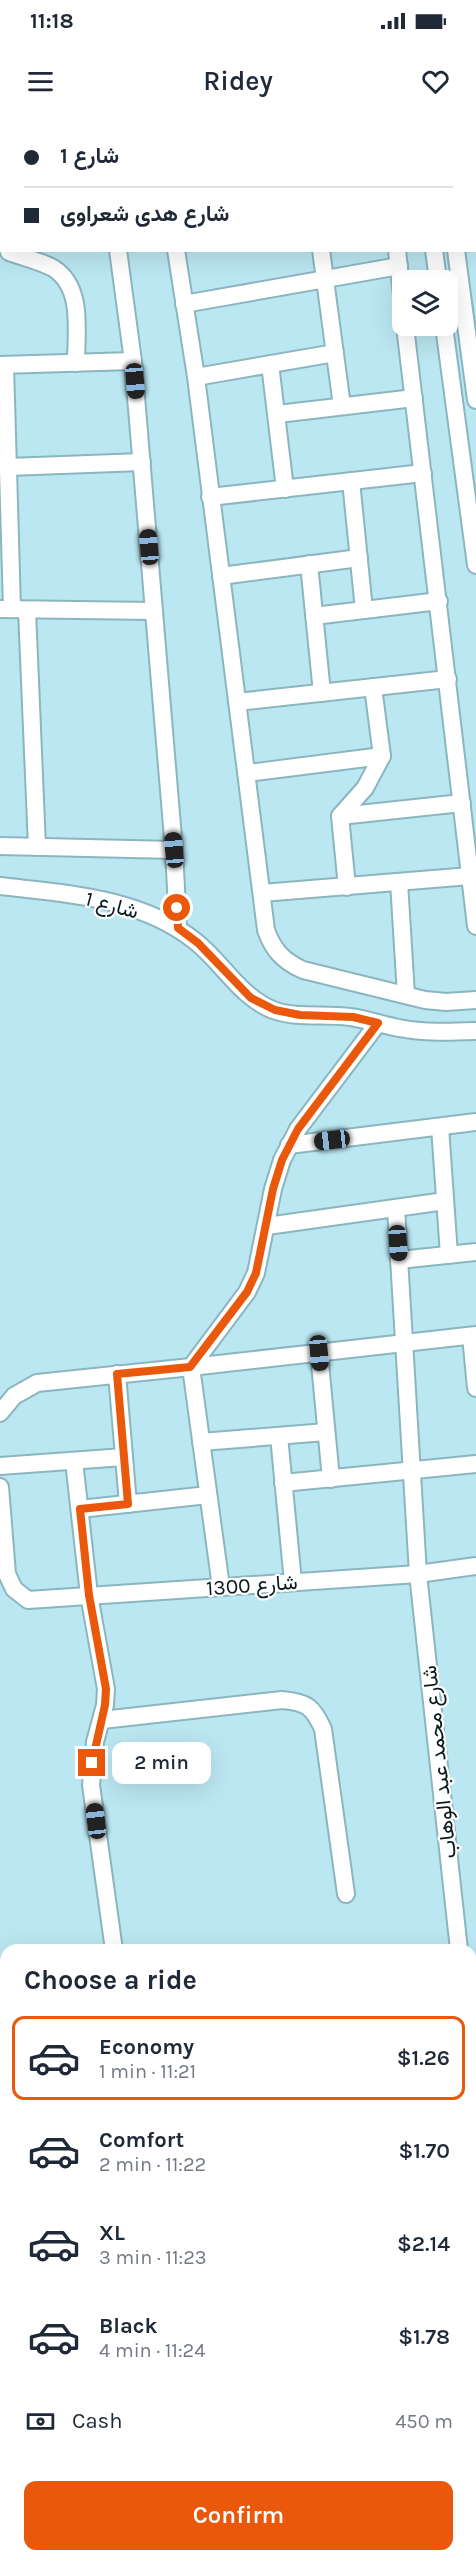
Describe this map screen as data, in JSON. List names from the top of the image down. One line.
{"streets":{"street":["شارع 1","شارع 1300","شارع محمد عبد الوهاب"]},"crossings":[["شارع 1300","شارع محمد عبد الوهاب"]],"page":{"status":"11:18","header":"Ridey","banner":["شارع 1","شارع هدى شعراوى"],"bubble":"2 min","heading":"Choose a ride","list":[{"name":"Economy","note":"1 min · 11:21","value":"$1.26"},{"name":"Comfort","note":"2 min · 11:22","value":"$1.70"},{"name":"XL","note":"3 min · 11:23","value":"$2.14"},{"name":"Black","note":"4 min · 11:24","value":"$1.78"}],"pay":["Cash","450 m"],"buttons":"Confirm"}}
